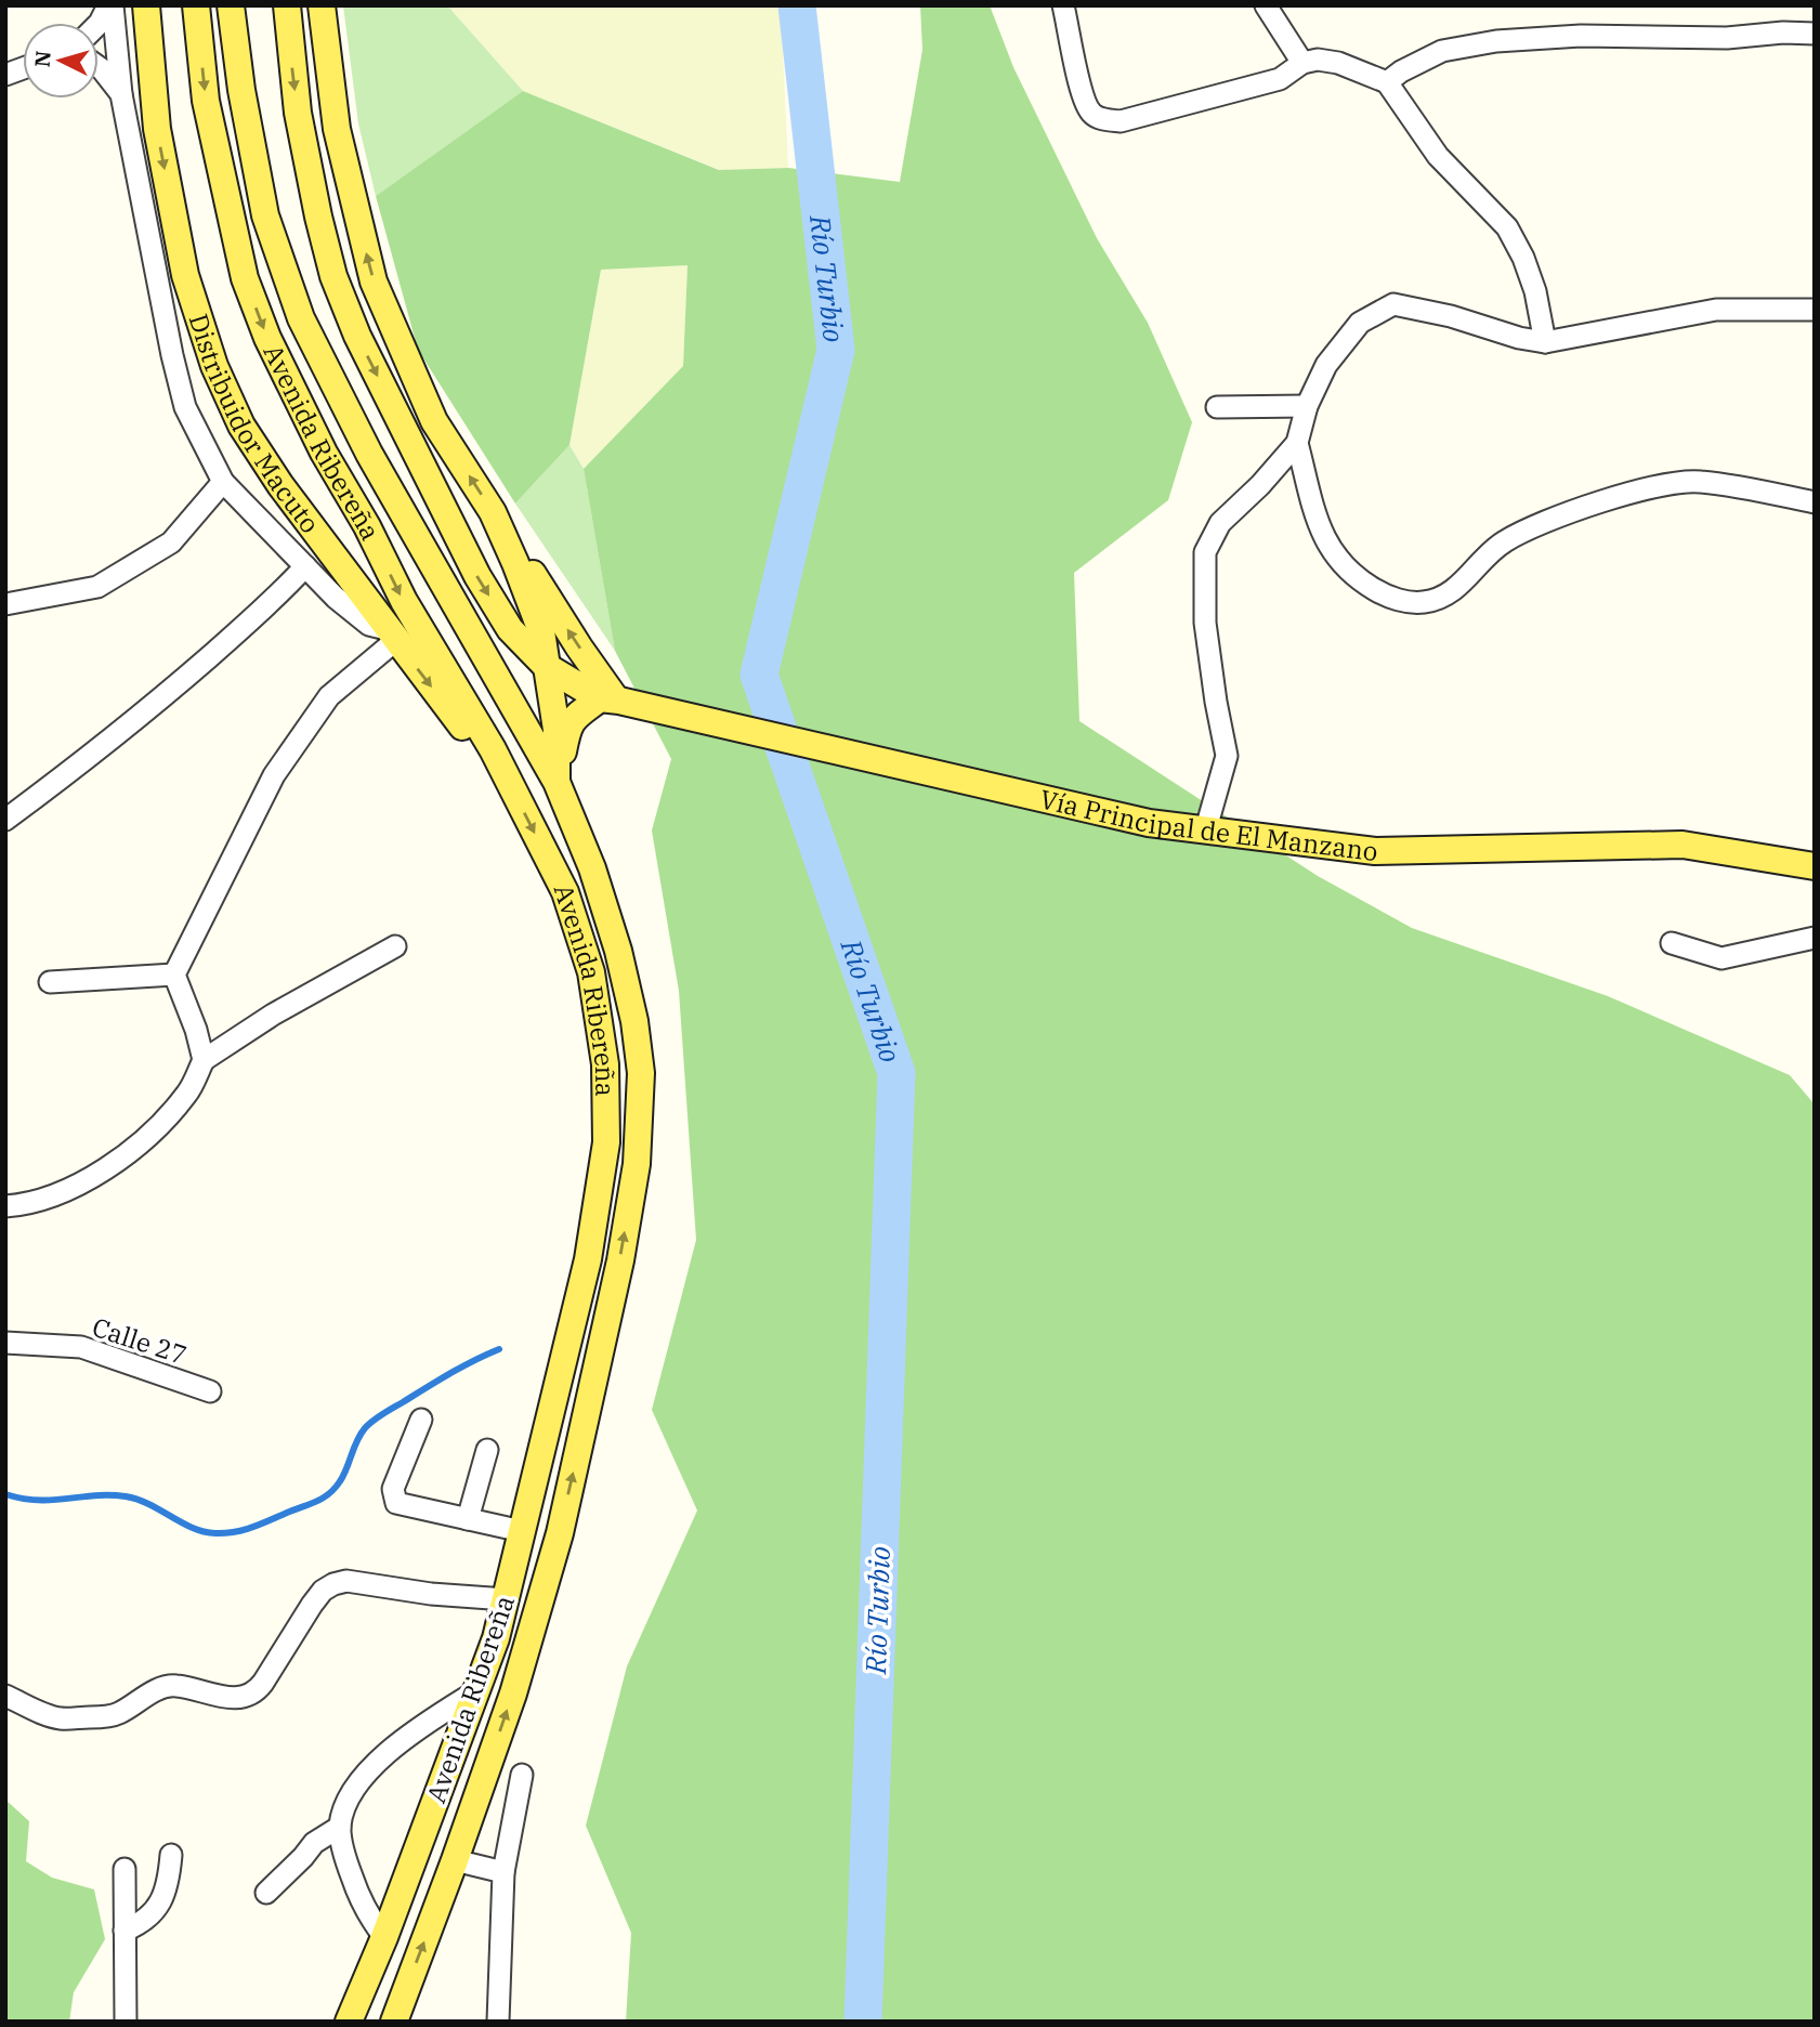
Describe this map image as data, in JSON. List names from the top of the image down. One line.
{"streets":{"main road":["Distribuidor Macuto","Avenida Ribereña","Vía Principal de El Manzano"],"street":["Calle 27"]},"crossings":[["Distribuidor Macuto","Avenida Ribereña"]],"water":["Río Turbio"],"north":"left"}
